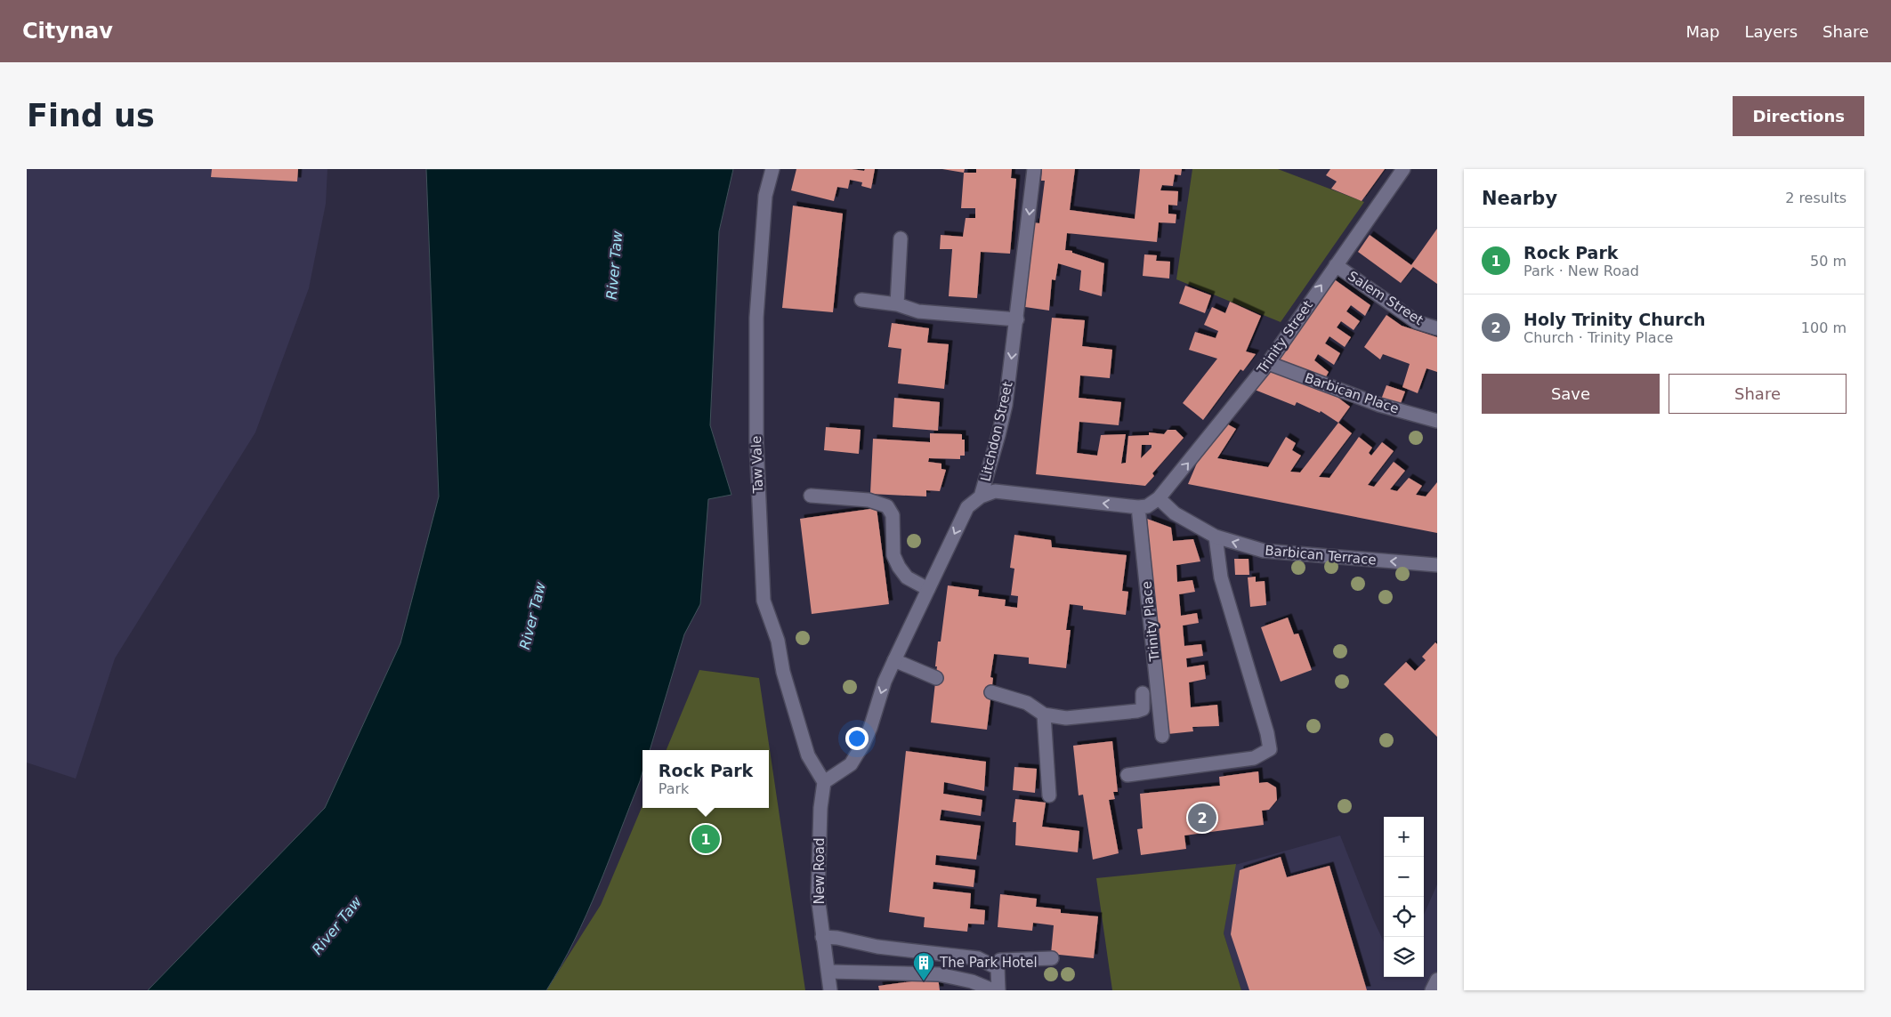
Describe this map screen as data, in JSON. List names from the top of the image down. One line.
{"streets":{"street":["Salem Street","Trinity Street","Barbican Place","Litchdon Street","Taw Vale","Barbican Terrace","Trinity Place","New Road"]},"crossings":[["Salem Street","Trinity Street"],["Trinity Street","Barbican Place"],["Trinity Street","Barbican Terrace"],["Litchdon Street","Taw Vale"],["Litchdon Street","New Road"],["Taw Vale","New Road"]],"one_way":["Trinity Street","Litchdon Street","Barbican Terrace"],"water":["River Taw"],"places":{"building":["The Park Hotel"]},"page":{"header":"Citynav","nav":["Map","Layers","Share"],"buttons":["Directions",["Save","Share"]],"title":"Find us","heading":["Nearby","2 results"],"list":[{"mark":"1","name":"Rock Park","note":"Park · New Road","value":"50 m"},{"mark":"2","name":"Holy Trinity Church","note":"Church · Trinity Place","value":"100 m"}],"popup":["Rock Park","Park"],"pins":["2","1"],"map_buttons":["+","−"]}}
